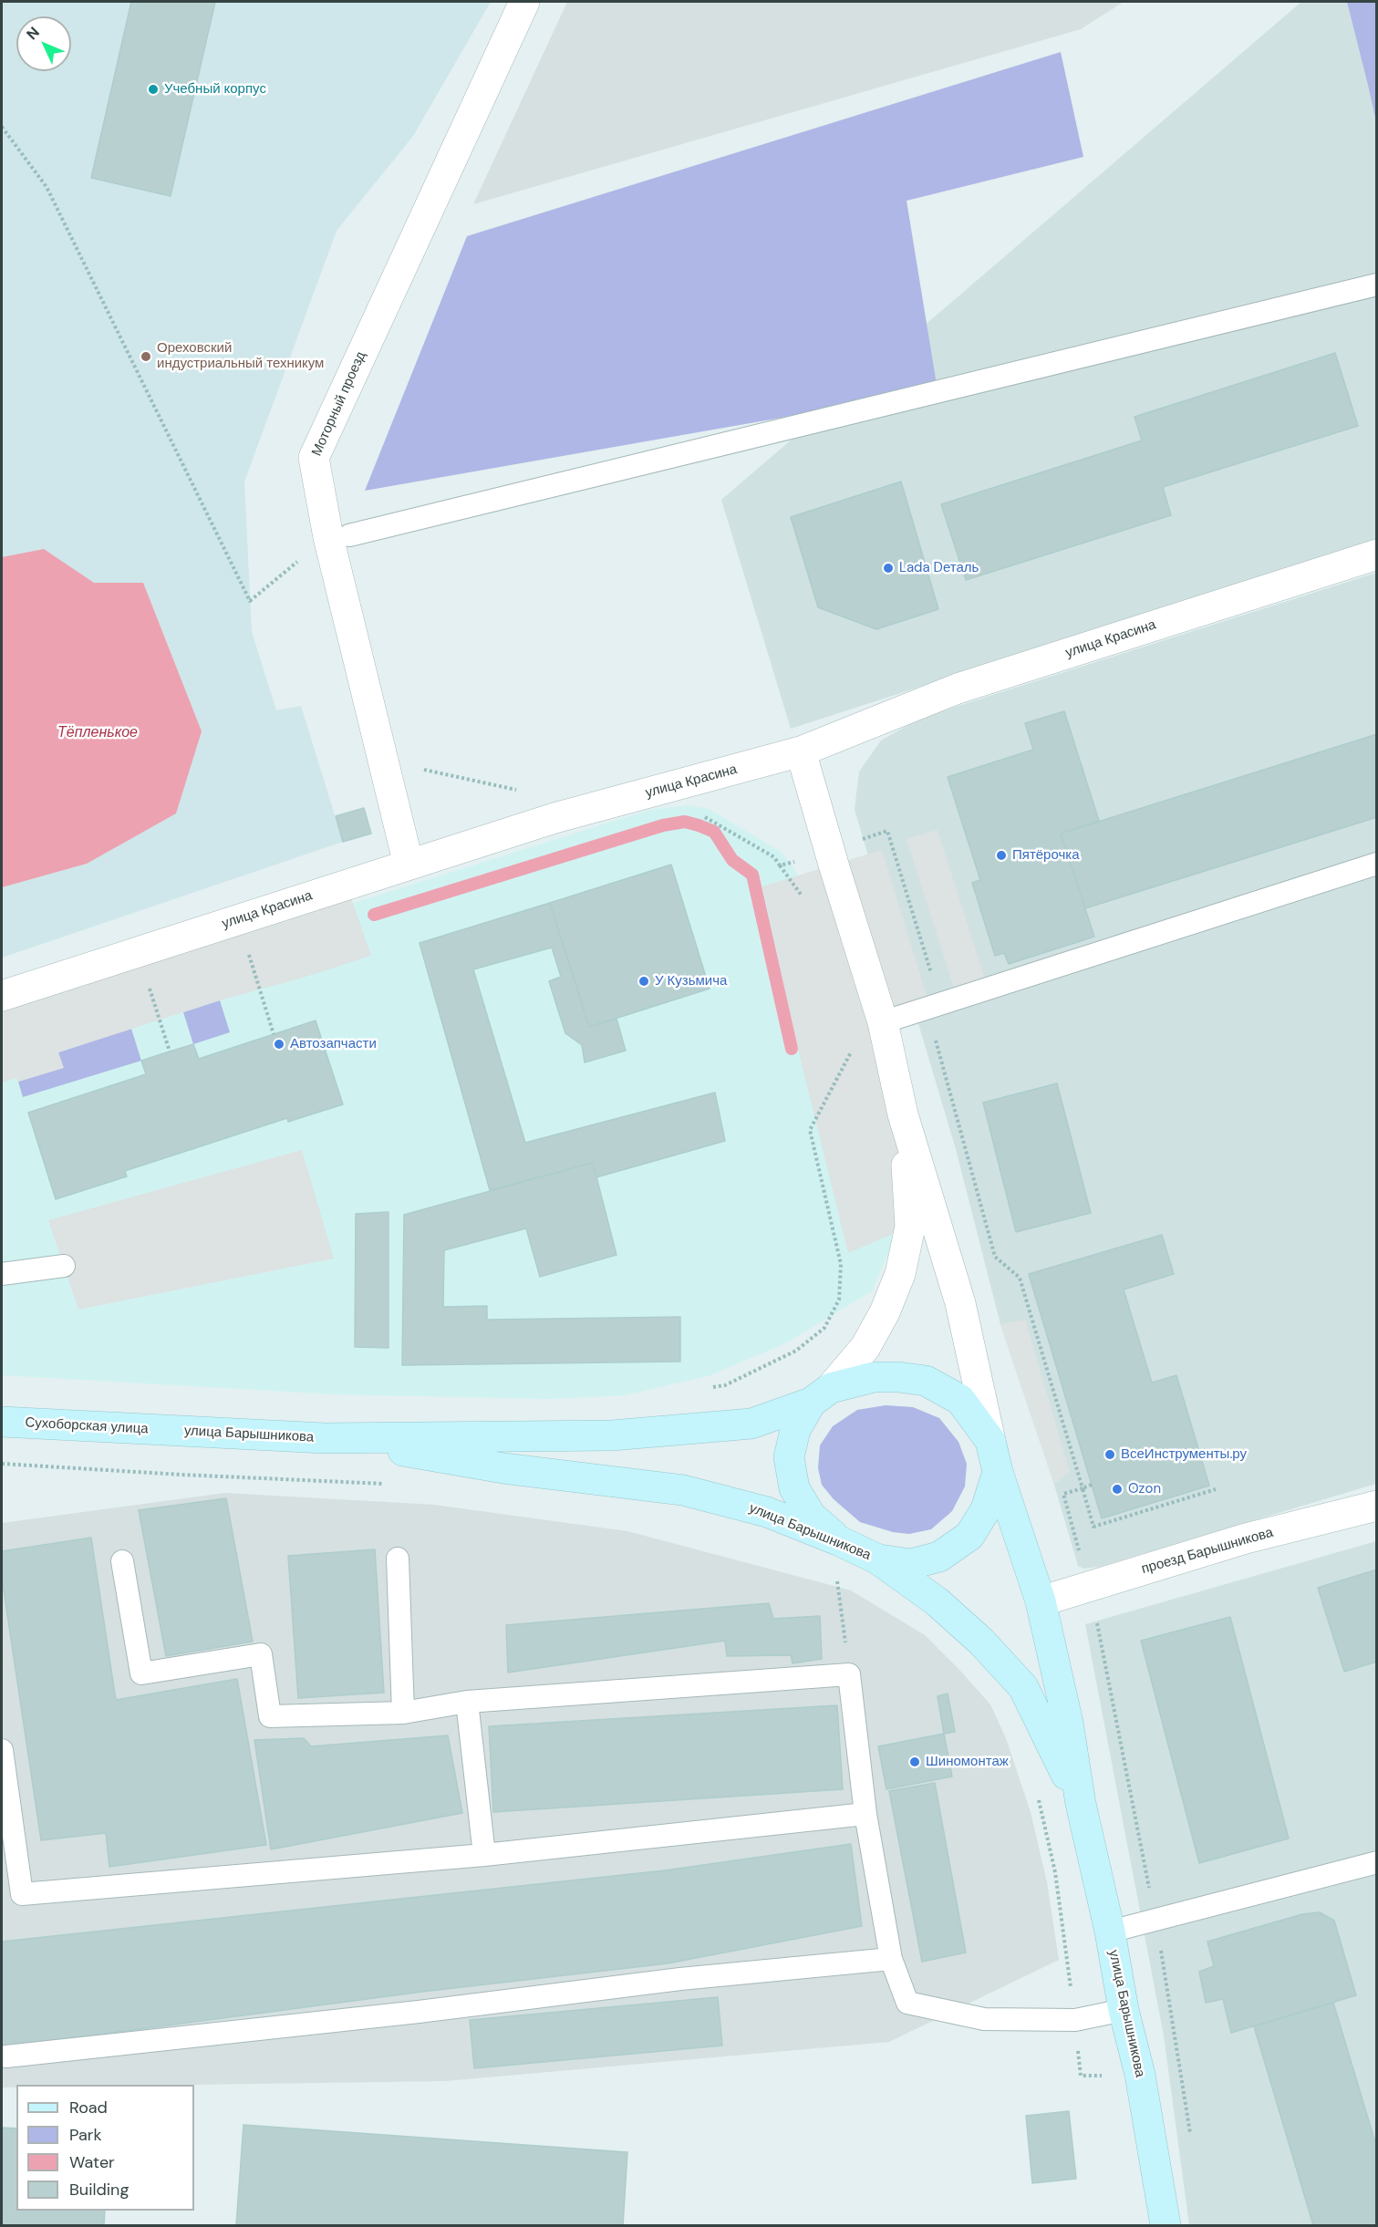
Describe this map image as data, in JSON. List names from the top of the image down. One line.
{"streets":{"main road":["Сухоборская улица","улица Барышникова"],"street":["Моторный проезд","улица Красина","проезд Барышникова"]},"crossings":[["Моторный проезд","улица Красина"],["Сухоборская улица","улица Барышникова"],["улица Барышникова","проезд Барышникова"]],"water":["Тёпленькое"],"places":["Учебный корпус","Ореховский индустриальный техникум","Lada Dеталь","Пятёрочка","У Кузьмича","Автозапчасти","ВсеИнструменты.ру","Ozon","Шиномонтаж"],"legend":["Road","Park","Water","Building"],"north":"top left"}
